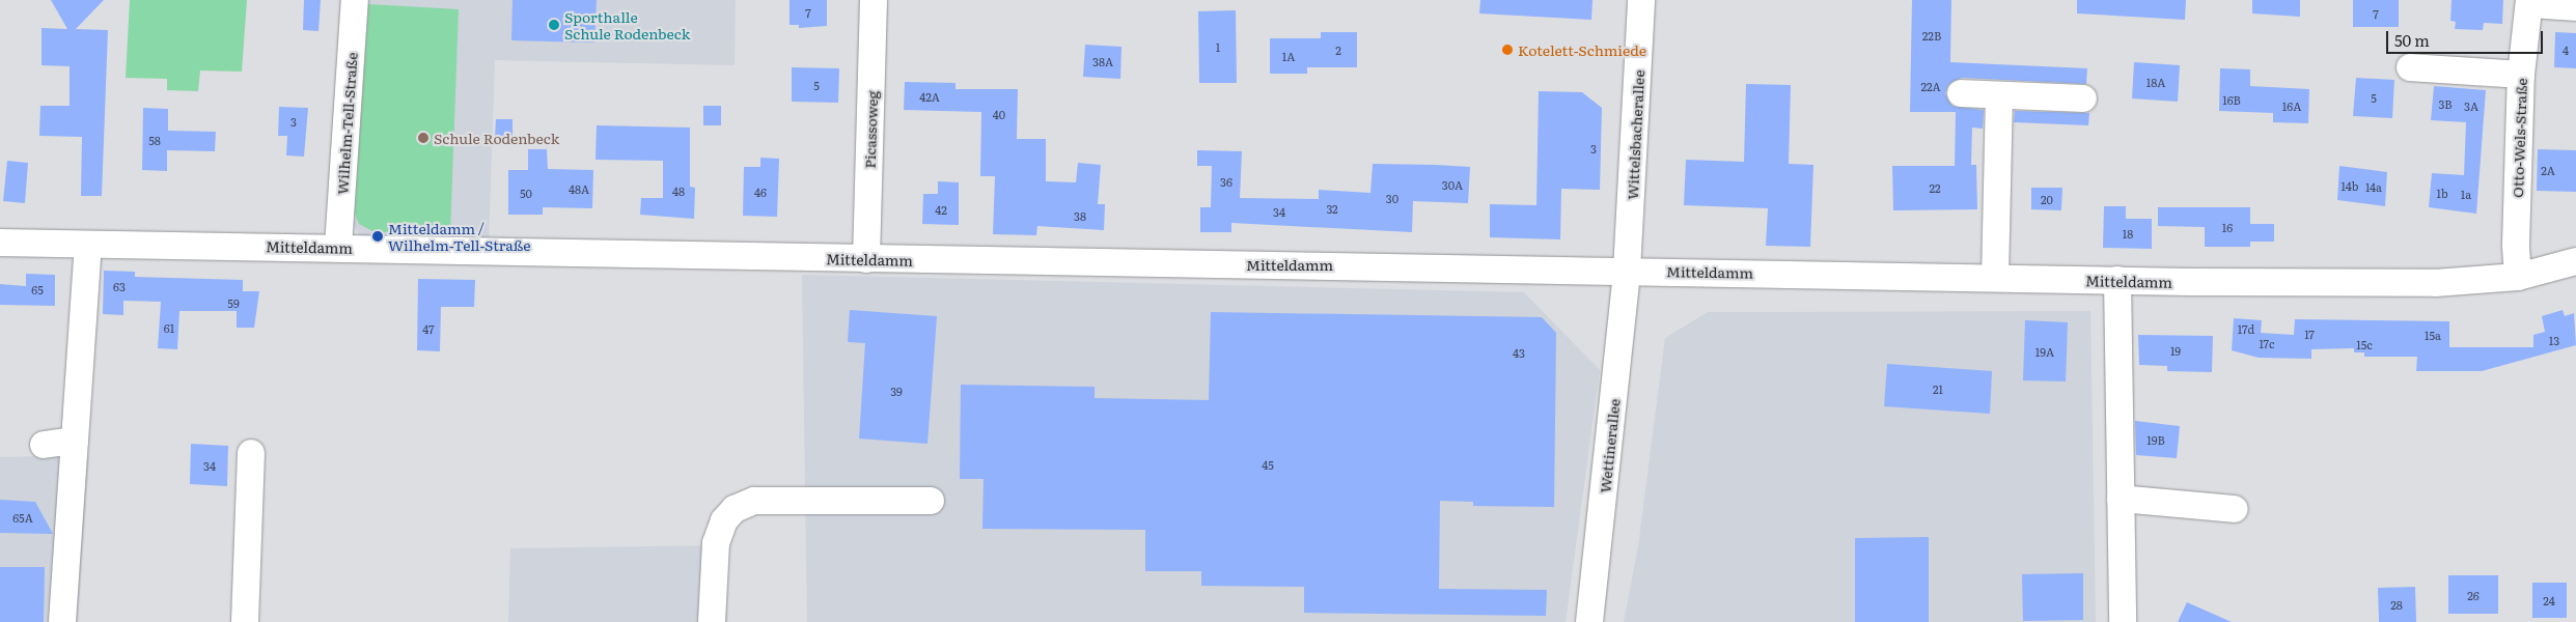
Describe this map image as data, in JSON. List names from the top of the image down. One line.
{"streets":{"street":["Wilhelm-Tell-Straße","Picassoweg","Wittelsbacherallee","Otto-Wels-Straße","Mitteldamm","Wettinerallee"]},"crossings":[["Wilhelm-Tell-Straße","Mitteldamm"],["Picassoweg","Mitteldamm"],["Wittelsbacherallee","Mitteldamm"],["Wittelsbacherallee","Wettinerallee"],["Otto-Wels-Straße","Mitteldamm"],["Mitteldamm","Wettinerallee"]],"places":["Sporthalle Schule Rodenbeck","Kotelett-Schmiede","Schule Rodenbeck","Mitteldamm / Wilhelm-Tell-Straße"],"house_numbers":["7","7","22B","1","2","4","1A","38A","18A","5","22A","42A","5","16B","3B","16A","3A","40","3","58","3","2A","36","30A","14b","14a","22","48A","48","46","50","1b","1a","30","20","32","42","34","38","16","18","63","65","59","61","47","17d","17","15a","13","17c","15c","19","19A","43","21","39","19B","45","34","65A","26","24","28"],"scale_bar":"50 m"}
